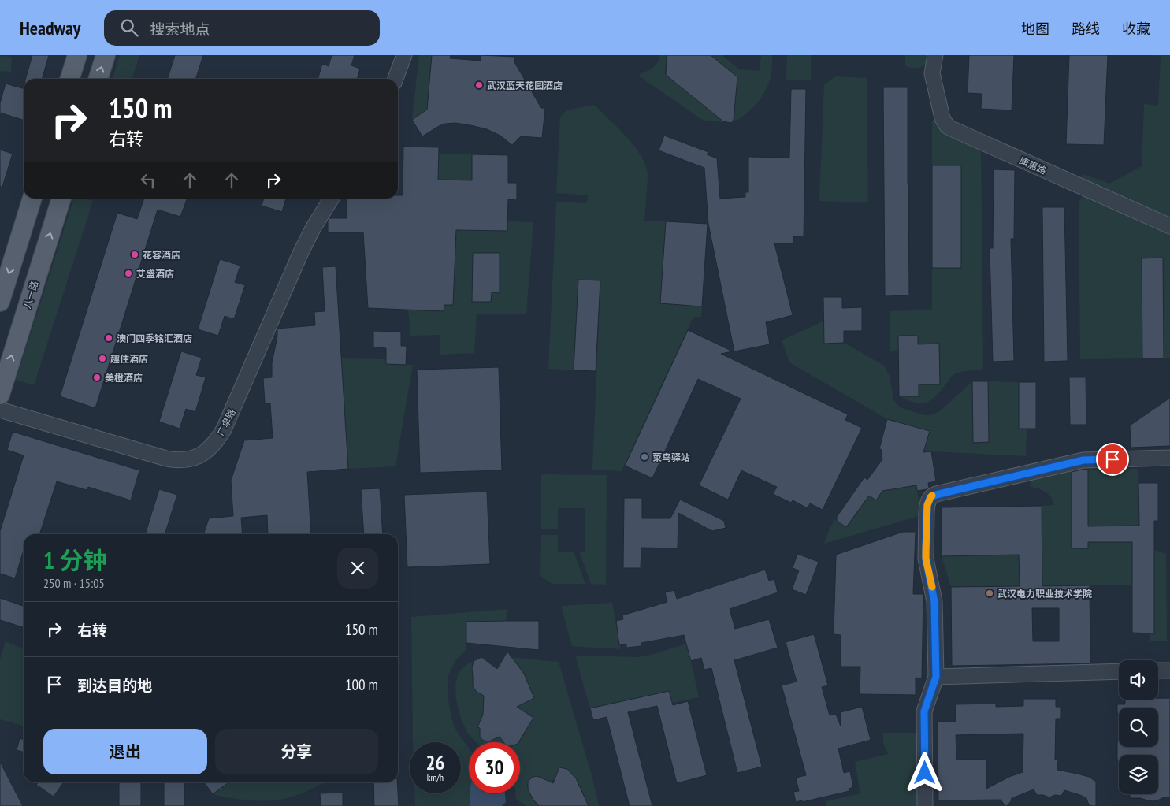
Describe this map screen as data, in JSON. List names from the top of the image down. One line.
{"streets":{"main road":["八一路"],"street":["康惠路","广卓路"]},"places":["武汉蓝天花园酒店","花容酒店","艾盛酒店","澳门四季铭汇酒店","趣住酒店","美橙酒店","菜鸟驿站","武汉电力职业技术学院"],"page":{"header":"Headway","search":"搜索地点","nav":["地图","路线","收藏"],"turn":["150 m","右转"],"heading":["1 分钟","250 m · 15:05"],"list":[{"name":"右转","value":"150 m"},{"name":"到达目的地","value":"100 m"}],"buttons":["退出","分享"],"speed":"26 km/h","limit":"30"}}
